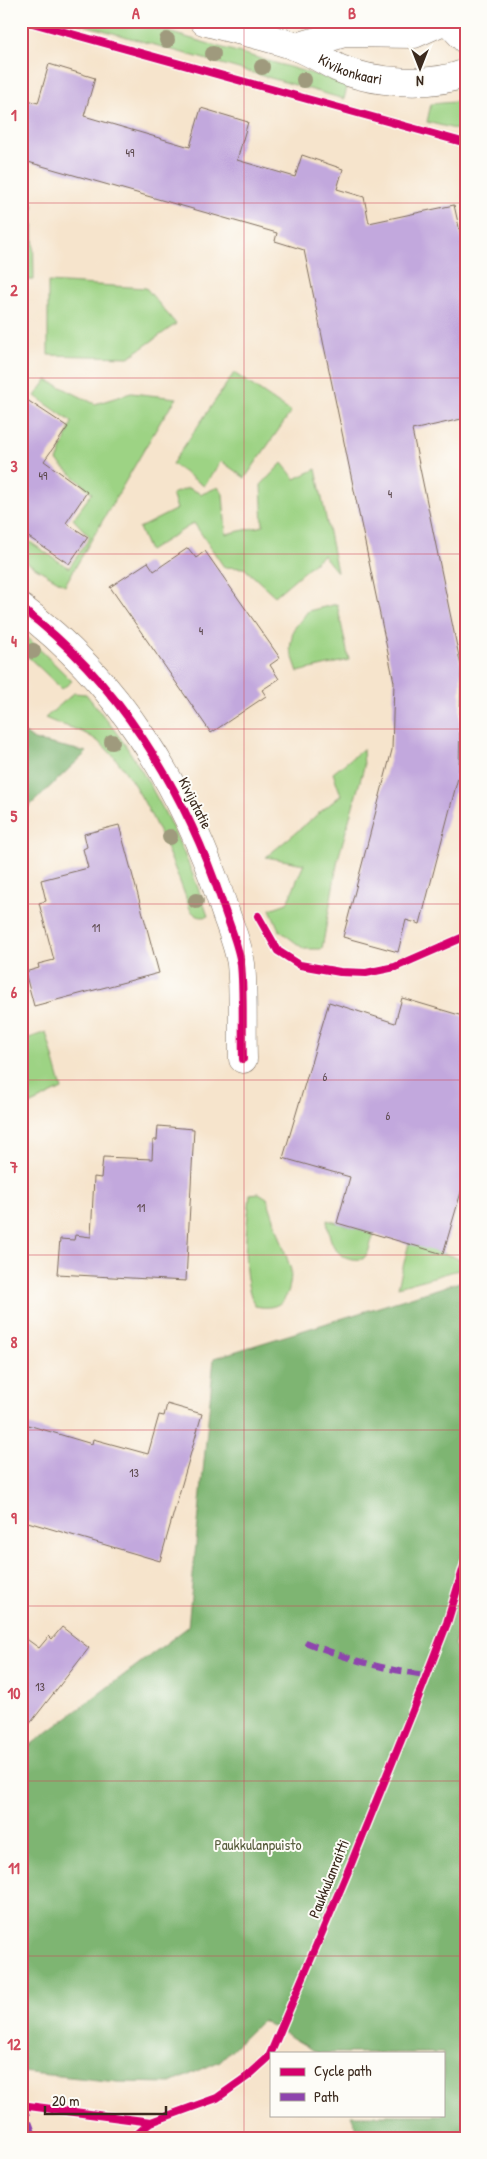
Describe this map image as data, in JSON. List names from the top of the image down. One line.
{"streets":{"street":["Kivikonkaari","Kivijatatie"],"cycle path":["Paukkulanraitti"]},"parks":["Paukkulanpuisto"],"house_numbers":["49","49","4","4","11","6","6","11","13","13"],"legend":["Cycle path","Path"],"scale_bar":"20 m","north":"bottom","grid":{"columns":["A","B"],"rows":["1","2","3","4","5","6","7","8","9","10","11","12"]}}
